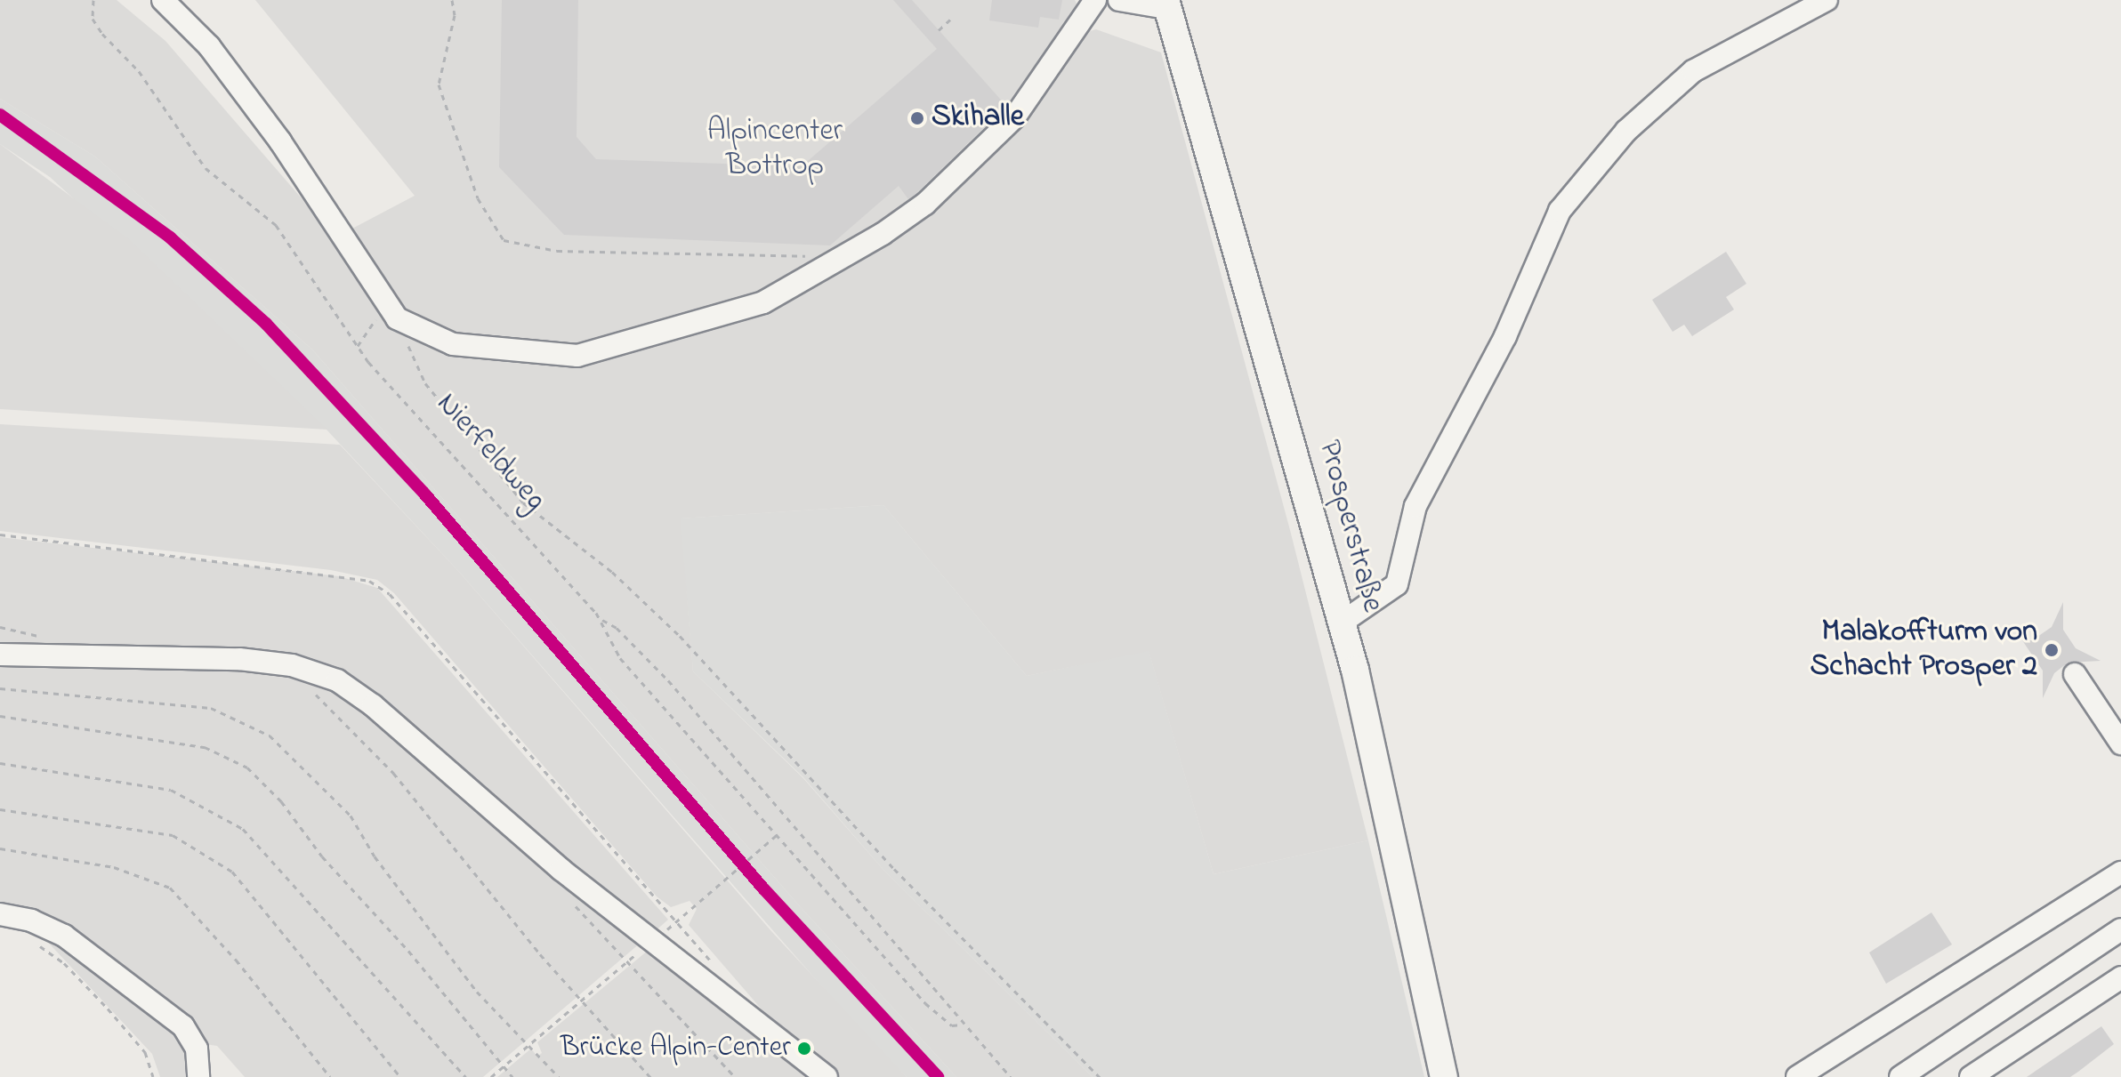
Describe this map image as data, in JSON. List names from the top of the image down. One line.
{"streets":{"main road":["Prosperstraße"],"path":["Nierfeldweg"]},"parks":["Alpincenter Bottrop"],"places":["Skihalle","Malakoffturm von Schacht Prosper 2","Brücke Alpin-Center"]}
